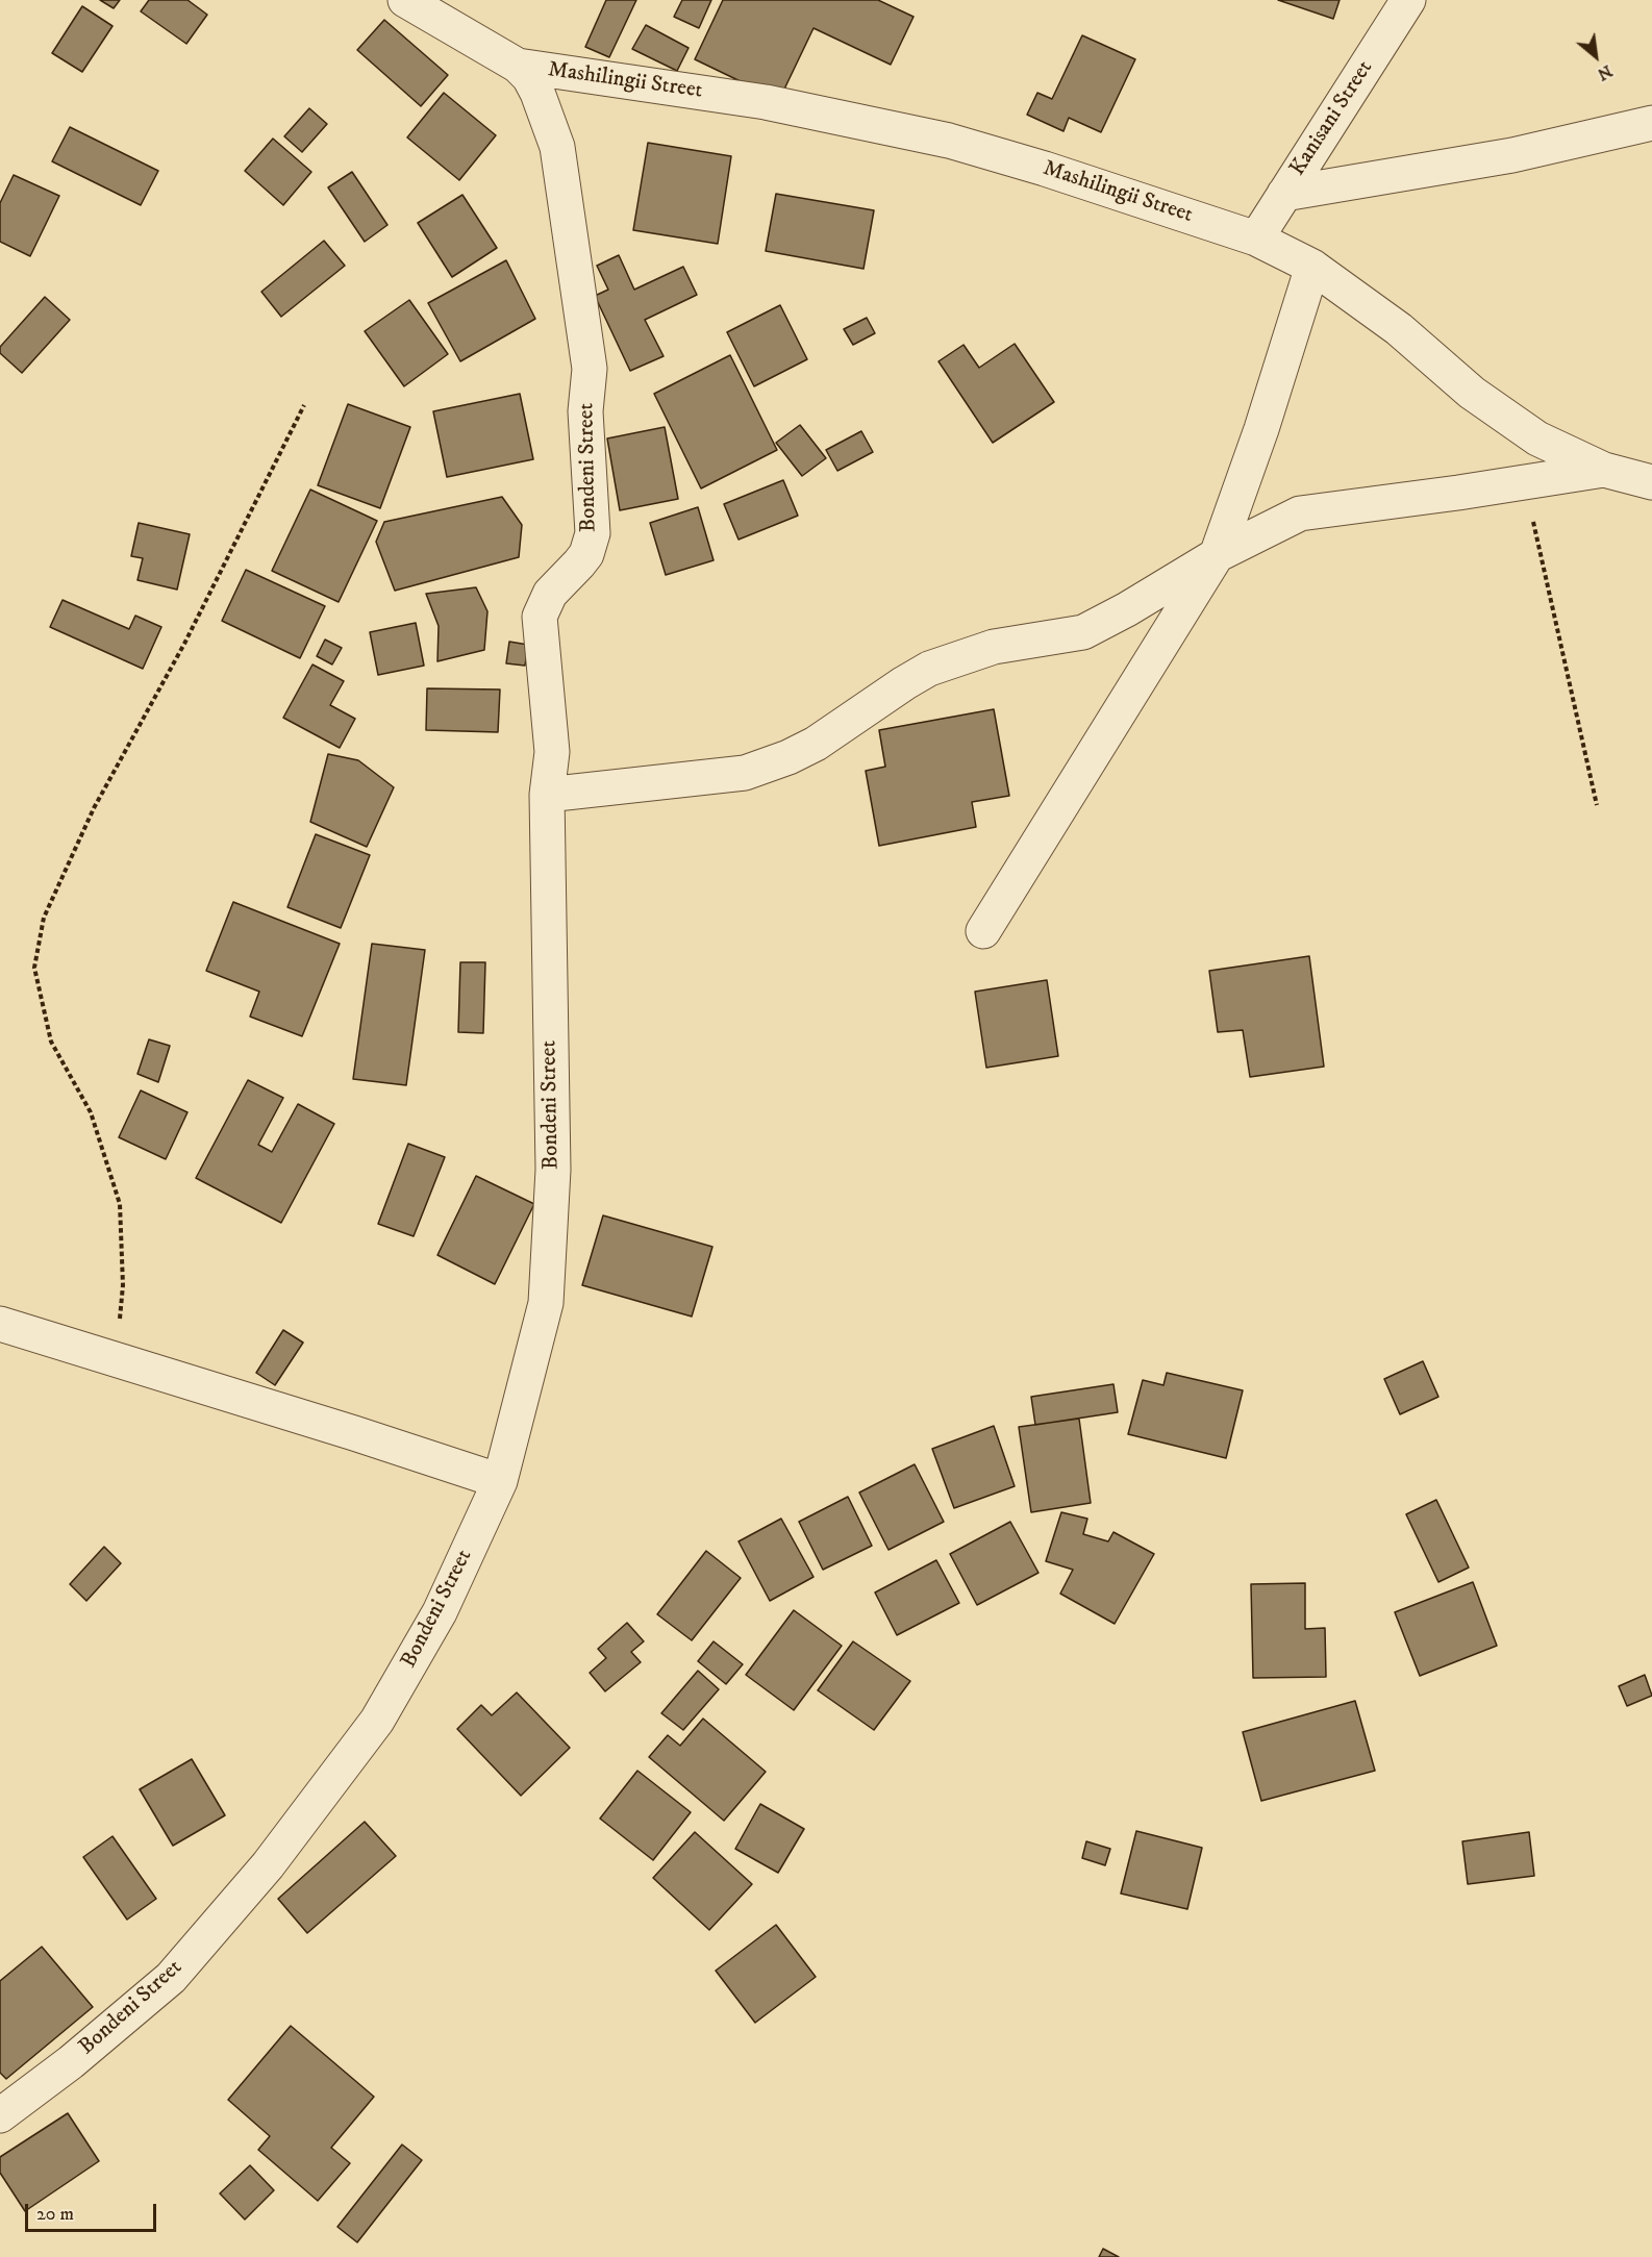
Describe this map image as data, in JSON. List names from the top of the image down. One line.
{"streets":{"street":["Mashilingii Street","Kanisani Street","Bondeni Street"]},"crossings":[["Mashilingii Street","Kanisani Street"],["Mashilingii Street","Bondeni Street"]],"scale_bar":"20 m","north":"bottom right"}
